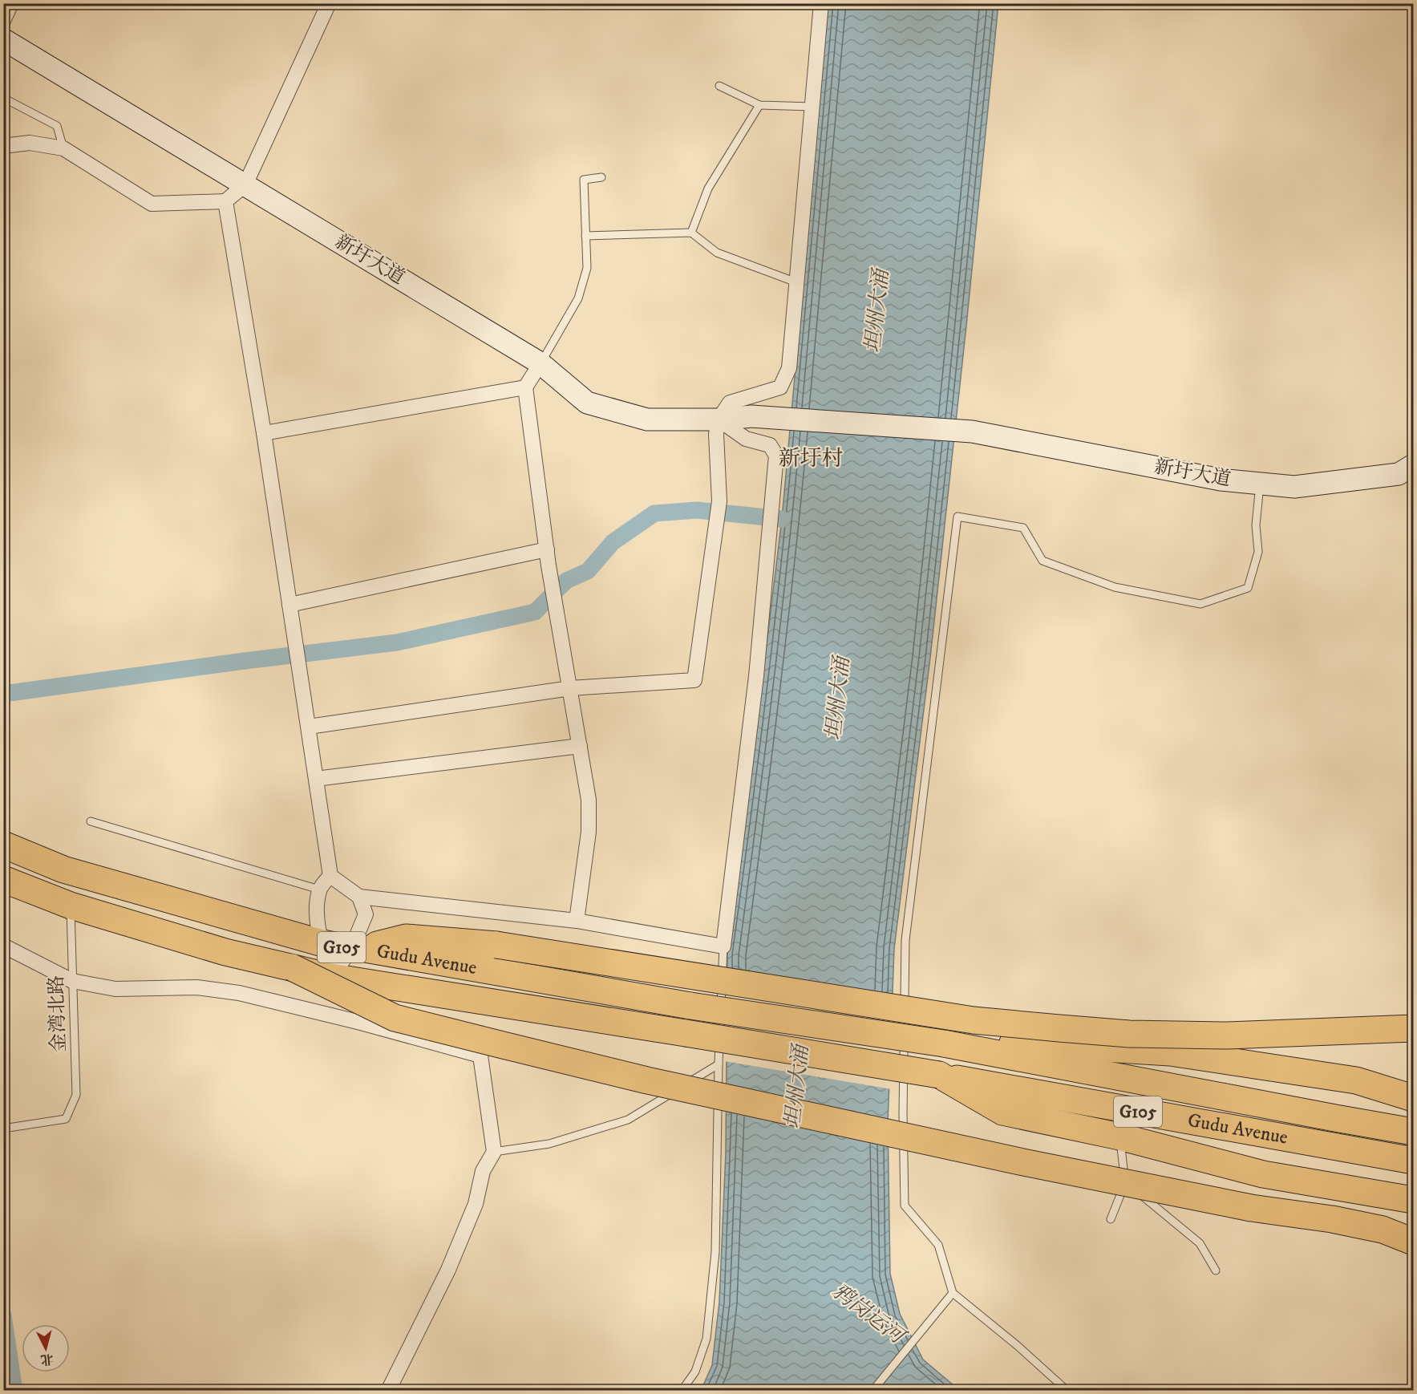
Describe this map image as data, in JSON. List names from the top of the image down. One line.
{"streets":{"highway":["G105","Gudu Avenue"],"street":["新圩大道"],"lane":["金湾北路"]},"crossings":[["Gudu Avenue","金湾北路"]],"districts":["新圩村"],"water":["坦州大涌","鸦岗运河"],"north":"bottom"}
